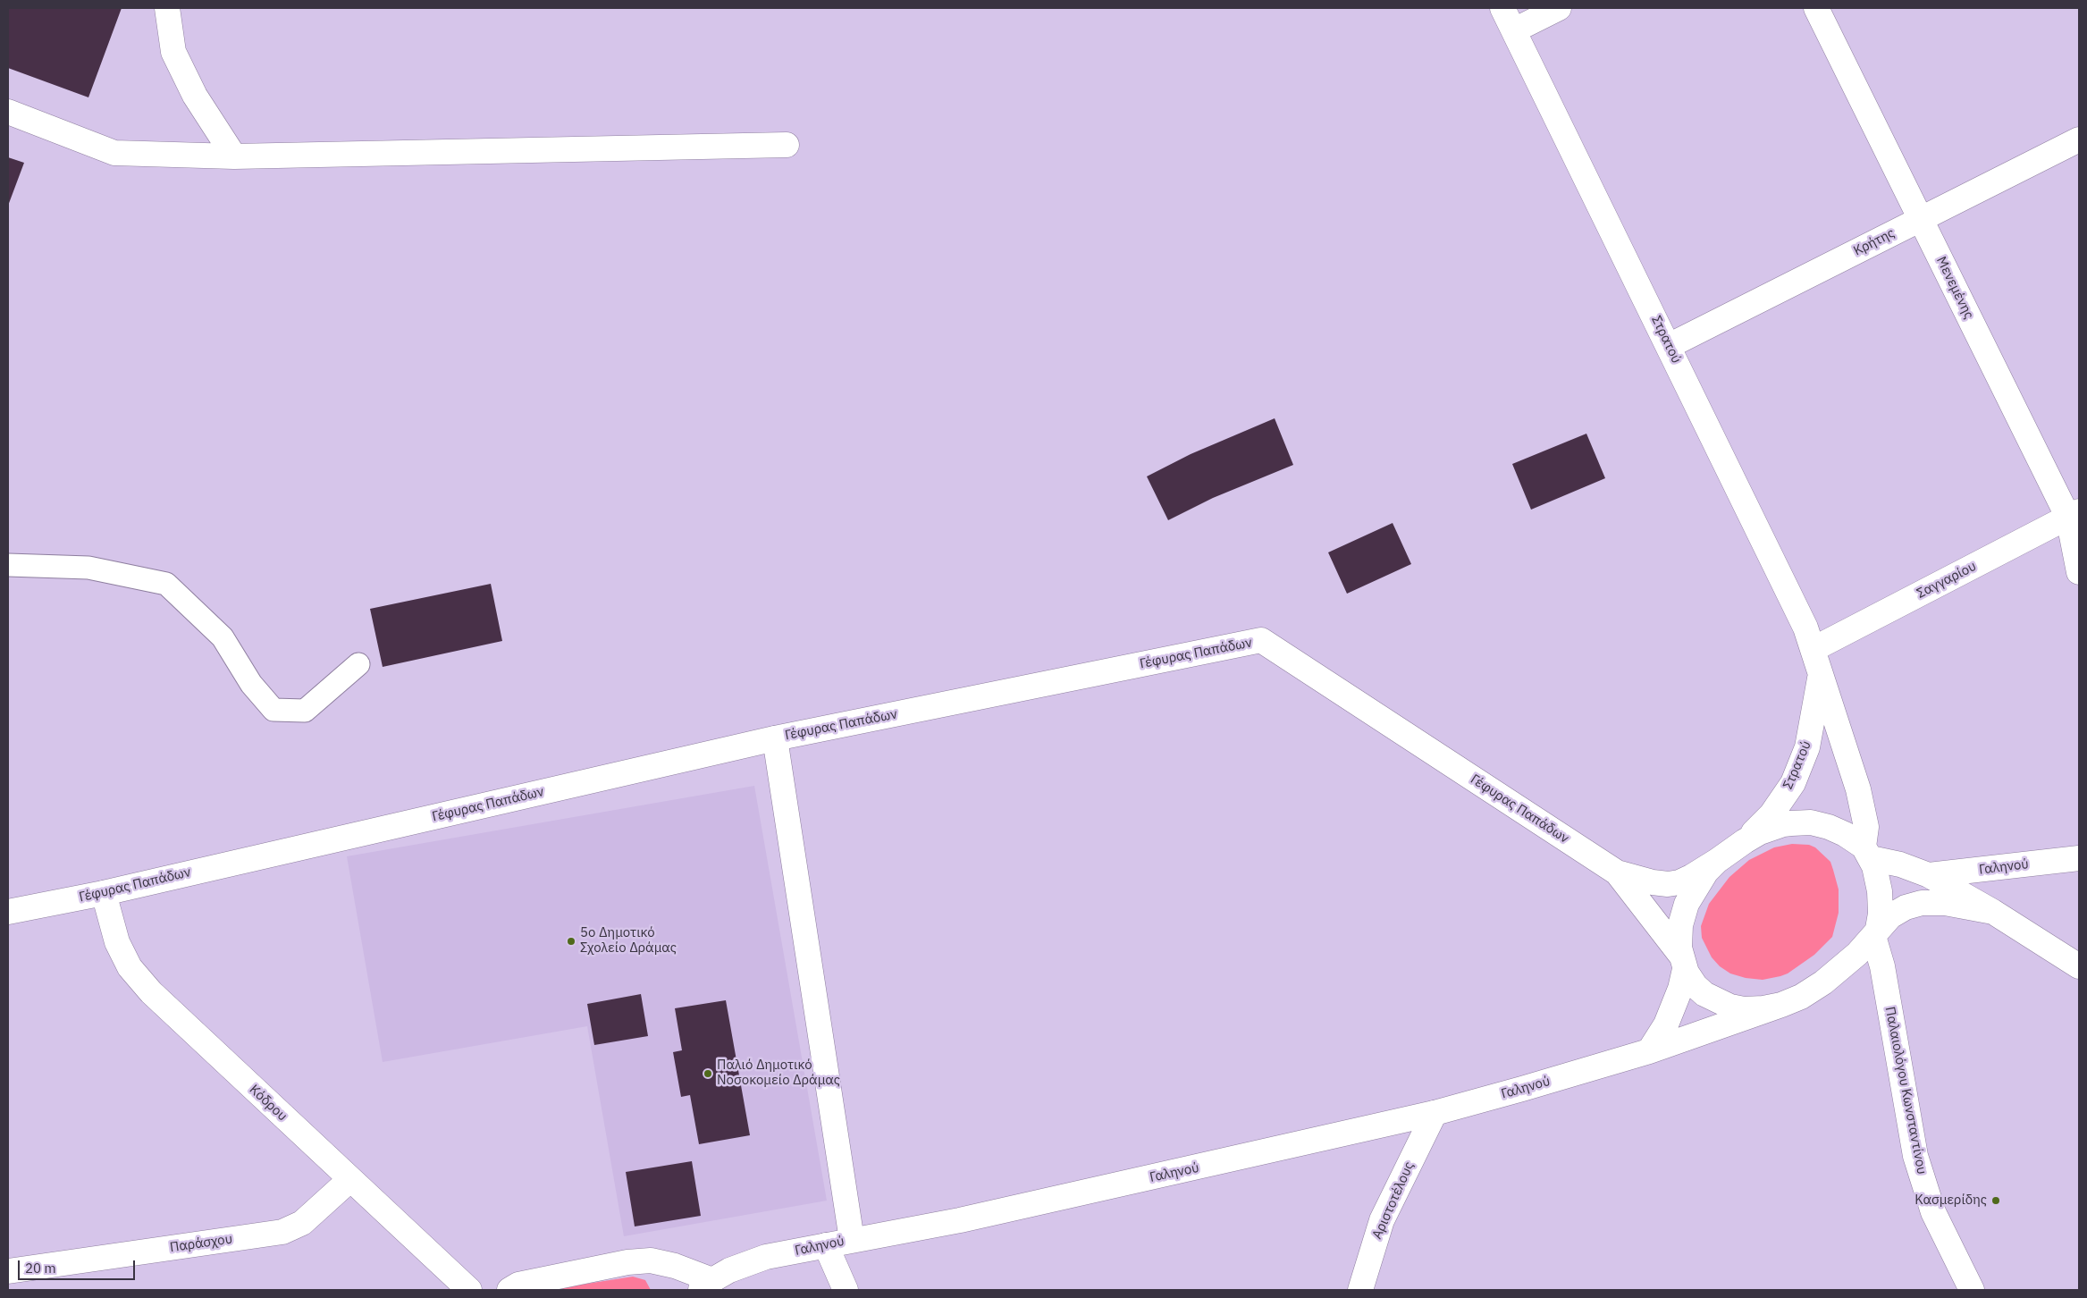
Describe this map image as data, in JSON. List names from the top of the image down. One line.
{"streets":{"street":["Κρήτης","Μενεμένης","Στρατού","Σαγγαρίου","Γέφυρας Παπάδων","Γαληνού","Παλαιολόγου Κωνσταντίνου","Κόδρου","Αριστοτέλους","Παράσχου"]},"crossings":[["Κρήτης","Μενεμένης"],["Κρήτης","Στρατού"],["Μενεμένης","Σαγγαρίου"],["Στρατού","Σαγγαρίου"],["Γέφυρας Παπάδων","Γαληνού"],["Γέφυρας Παπάδων","Κόδρου"],["Γαληνού","Αριστοτέλους"],["Κόδρου","Παράσχου"]],"places":["5ο Δημοτικό Σχολείο Δράμας","Παλιό Δημοτικό Νοσοκομείο Δράμας","Κασμερίδης"],"scale_bar":"20 m"}
